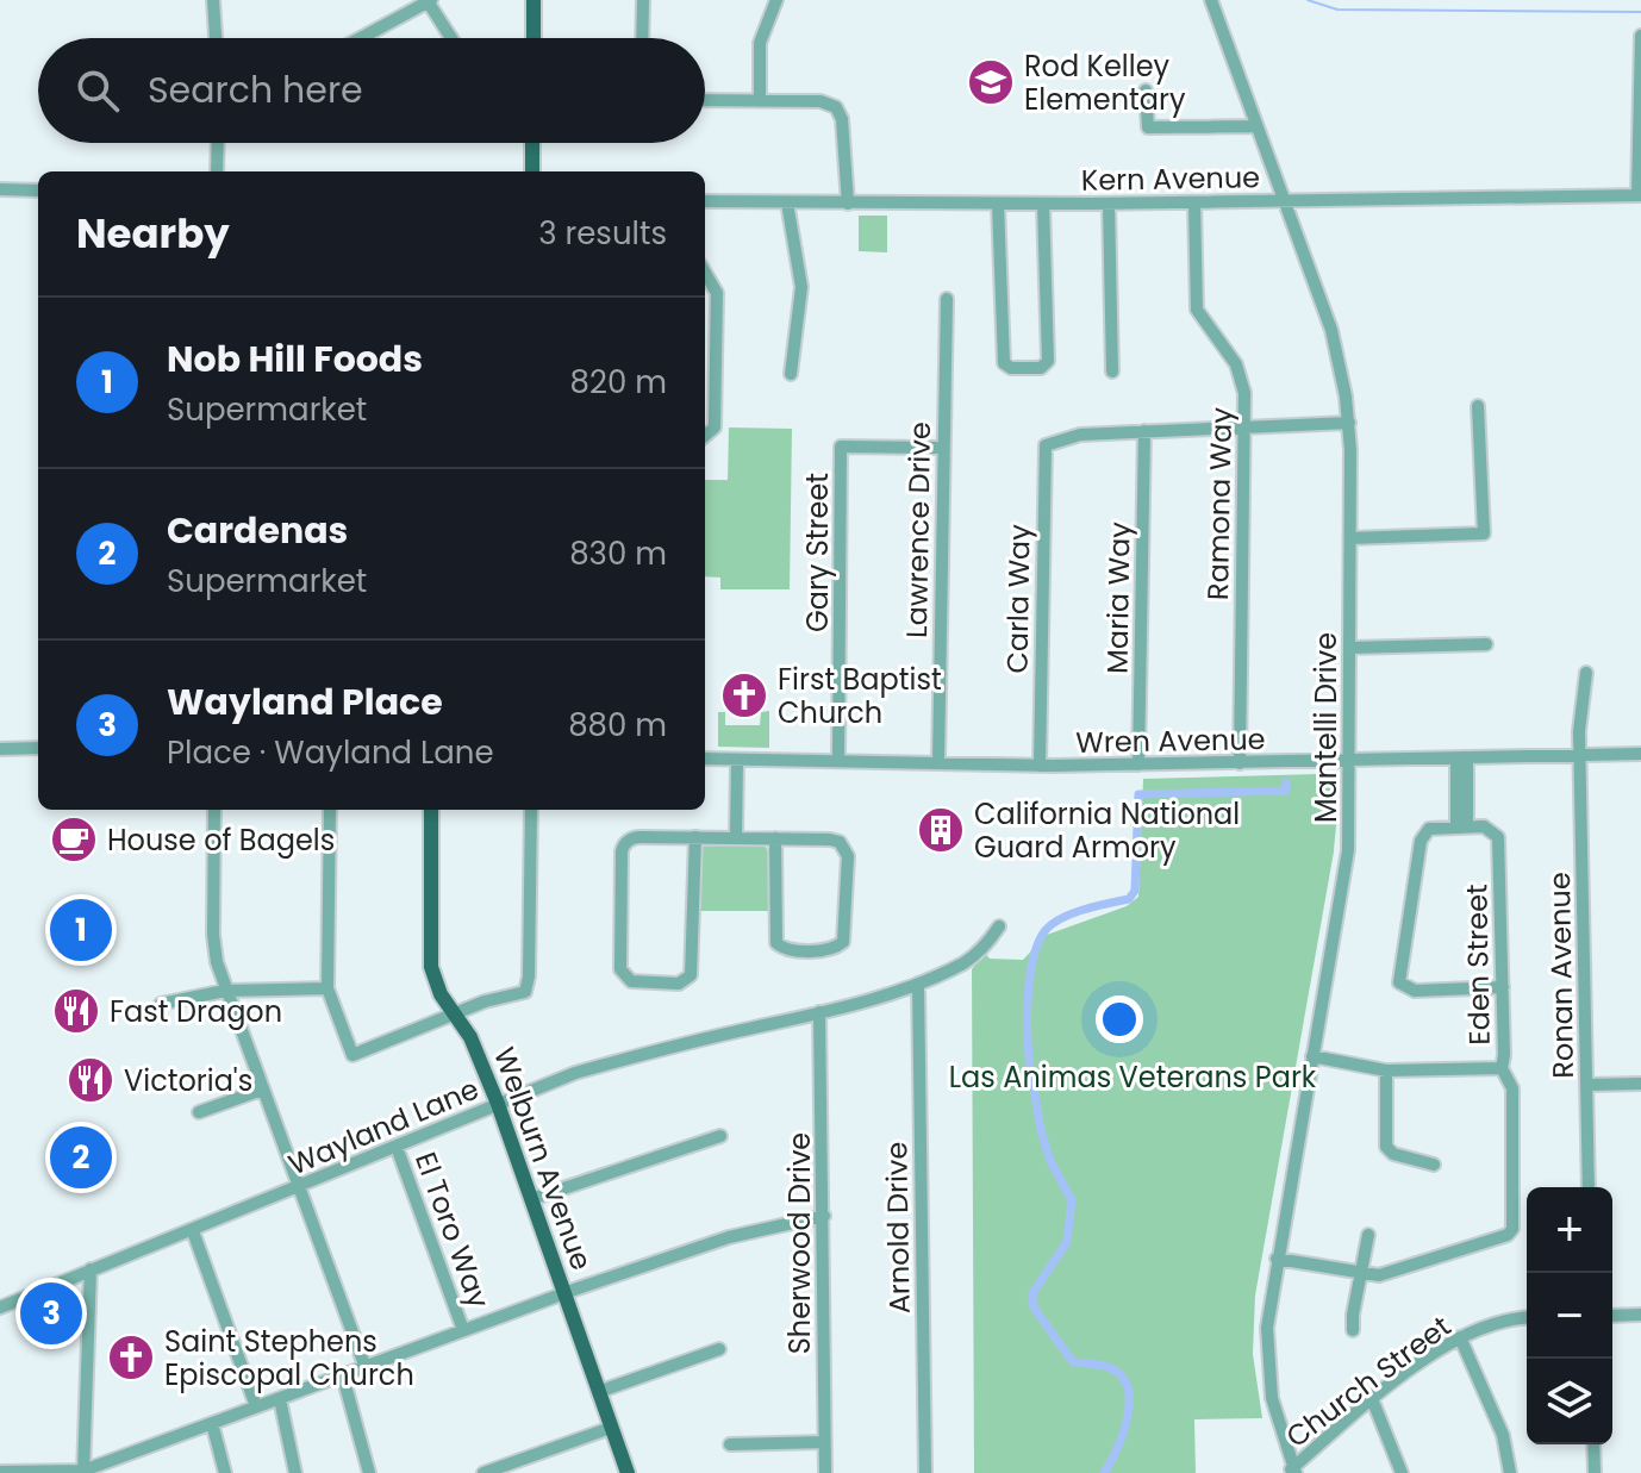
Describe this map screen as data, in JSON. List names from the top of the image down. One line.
{"streets":{"main road":["Welburn Avenue"],"street":["Kern Avenue","Ramona Way","Lawrence Drive","Gary Street","Maria Way","Carla Way","Mantelli Drive","Wren Avenue","Eden Street","Ronan Avenue","Wayland Lane","Arnold Drive","El Toro Way","Sherwood Drive","Church Street"]},"crossings":[["Kern Avenue","Ramona Way"],["Kern Avenue","Mantelli Drive"],["Ramona Way","Wren Avenue"],["Lawrence Drive","Gary Street"],["Lawrence Drive","Wren Avenue"],["Gary Street","Wren Avenue"],["Maria Way","Carla Way"],["Maria Way","Wren Avenue"],["Carla Way","Wren Avenue"],["Mantelli Drive","Wren Avenue"],["Mantelli Drive","Church Street"],["Wren Avenue","Ronan Avenue"],["Wayland Lane","Welburn Avenue"],["Wayland Lane","Arnold Drive"],["Wayland Lane","El Toro Way"],["Wayland Lane","Sherwood Drive"]],"parks":["Las Animas Veterans Park"],"places":{"school or university":["Rod Kelley Elementary"],"church":["First Baptist Church","Saint Stephens Episcopal Church"],"building":["California National Guard Armory"],"cafe":["House of Bagels"],"restaurant":["Fast Dragon","Victoria's"]},"page":{"search":"Search here","heading":["Nearby","3 results"],"list":[{"mark":"1","name":"Nob Hill Foods","note":"Supermarket","value":"820 m"},{"mark":"2","name":"Cardenas","note":"Supermarket","value":"830 m"},{"mark":"3","name":"Wayland Place","note":"Place · Wayland Lane","value":"880 m"}],"pins":["1","2","3"],"map_buttons":["+","−"]}}
